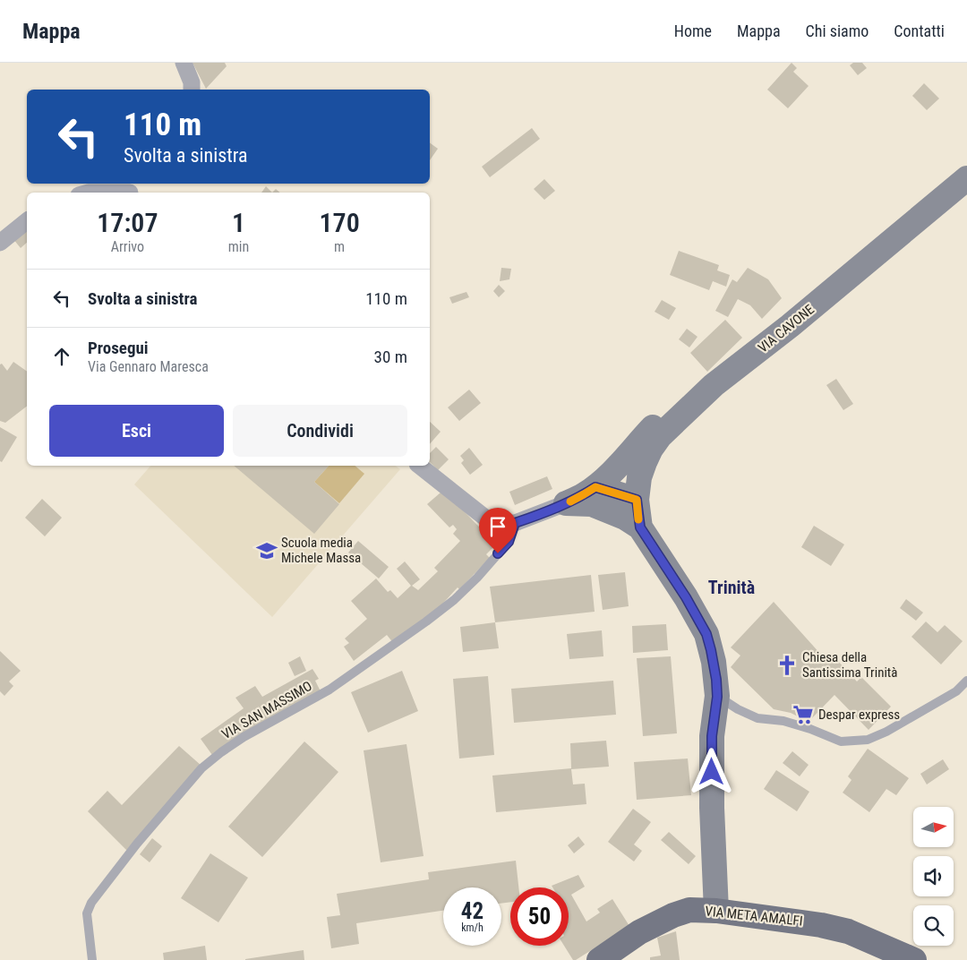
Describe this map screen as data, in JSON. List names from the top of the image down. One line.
{"streets":{"main road":["VIA CAVONE","VIA META AMALFI"],"lane":["VIA SAN MASSIMO"]},"districts":["Trinità"],"places":{"school or university":["Scuola media Michele Massa"],"church":["Chiesa della Santissima Trinità"],"supermarket":["Despar express"]},"north":"right","page":{"header":"Mappa","nav":["Home","Mappa","Chi siamo","Contatti"],"turn":["110 m","Svolta a sinistra"],"eta":["17:07","Arrivo","1","min","170","m"],"list":[{"name":"Svolta a sinistra","value":"110 m"},{"name":"Prosegui","note":"Via Gennaro Maresca","value":"30 m"}],"buttons":["Esci","Condividi"],"speed":"42 km/h","limit":"50"}}
